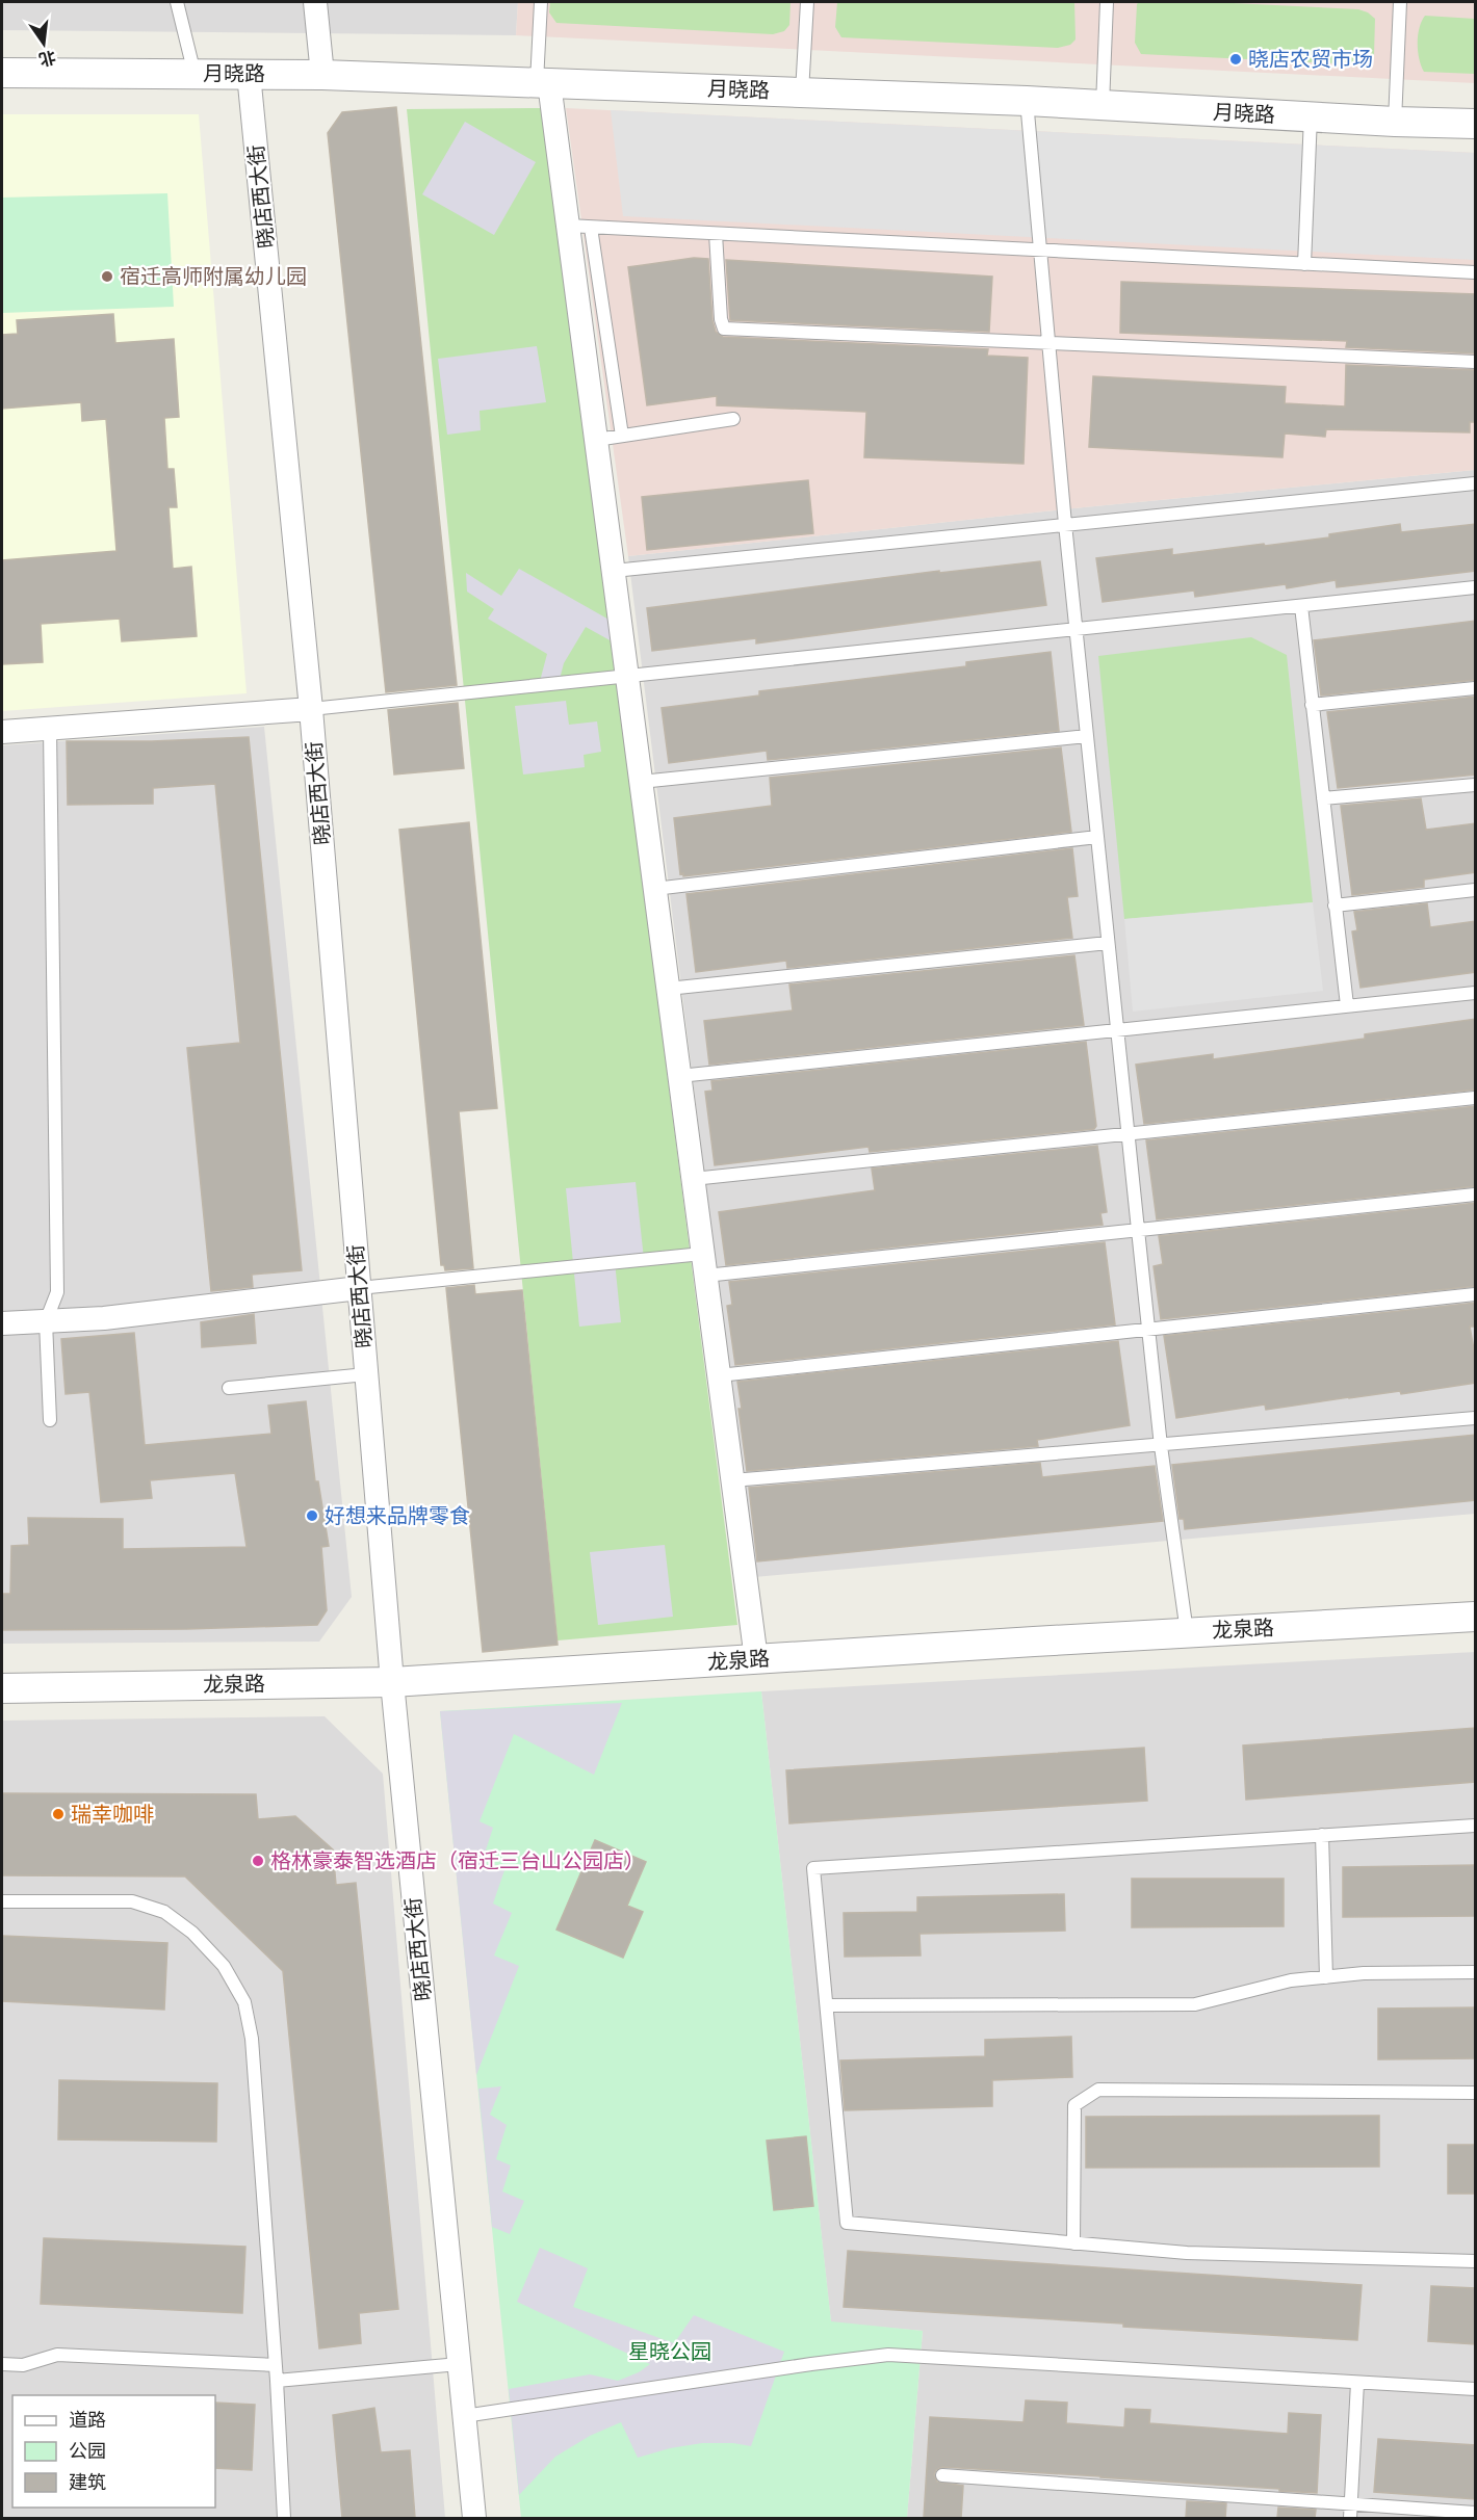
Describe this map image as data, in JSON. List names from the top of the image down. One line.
{"streets":{"street":["月晓路","晓店西大街","龙泉路"]},"crossings":[["月晓路","晓店西大街"],["晓店西大街","龙泉路"]],"parks":["星晓公园"],"places":["晓店农贸市场","宿迁高师附属幼儿园","好想来品牌零食","瑞幸咖啡","格林豪泰智选酒店（宿迁三台山公园店）"],"legend":["道路","公园","建筑"],"north":"bottom"}
